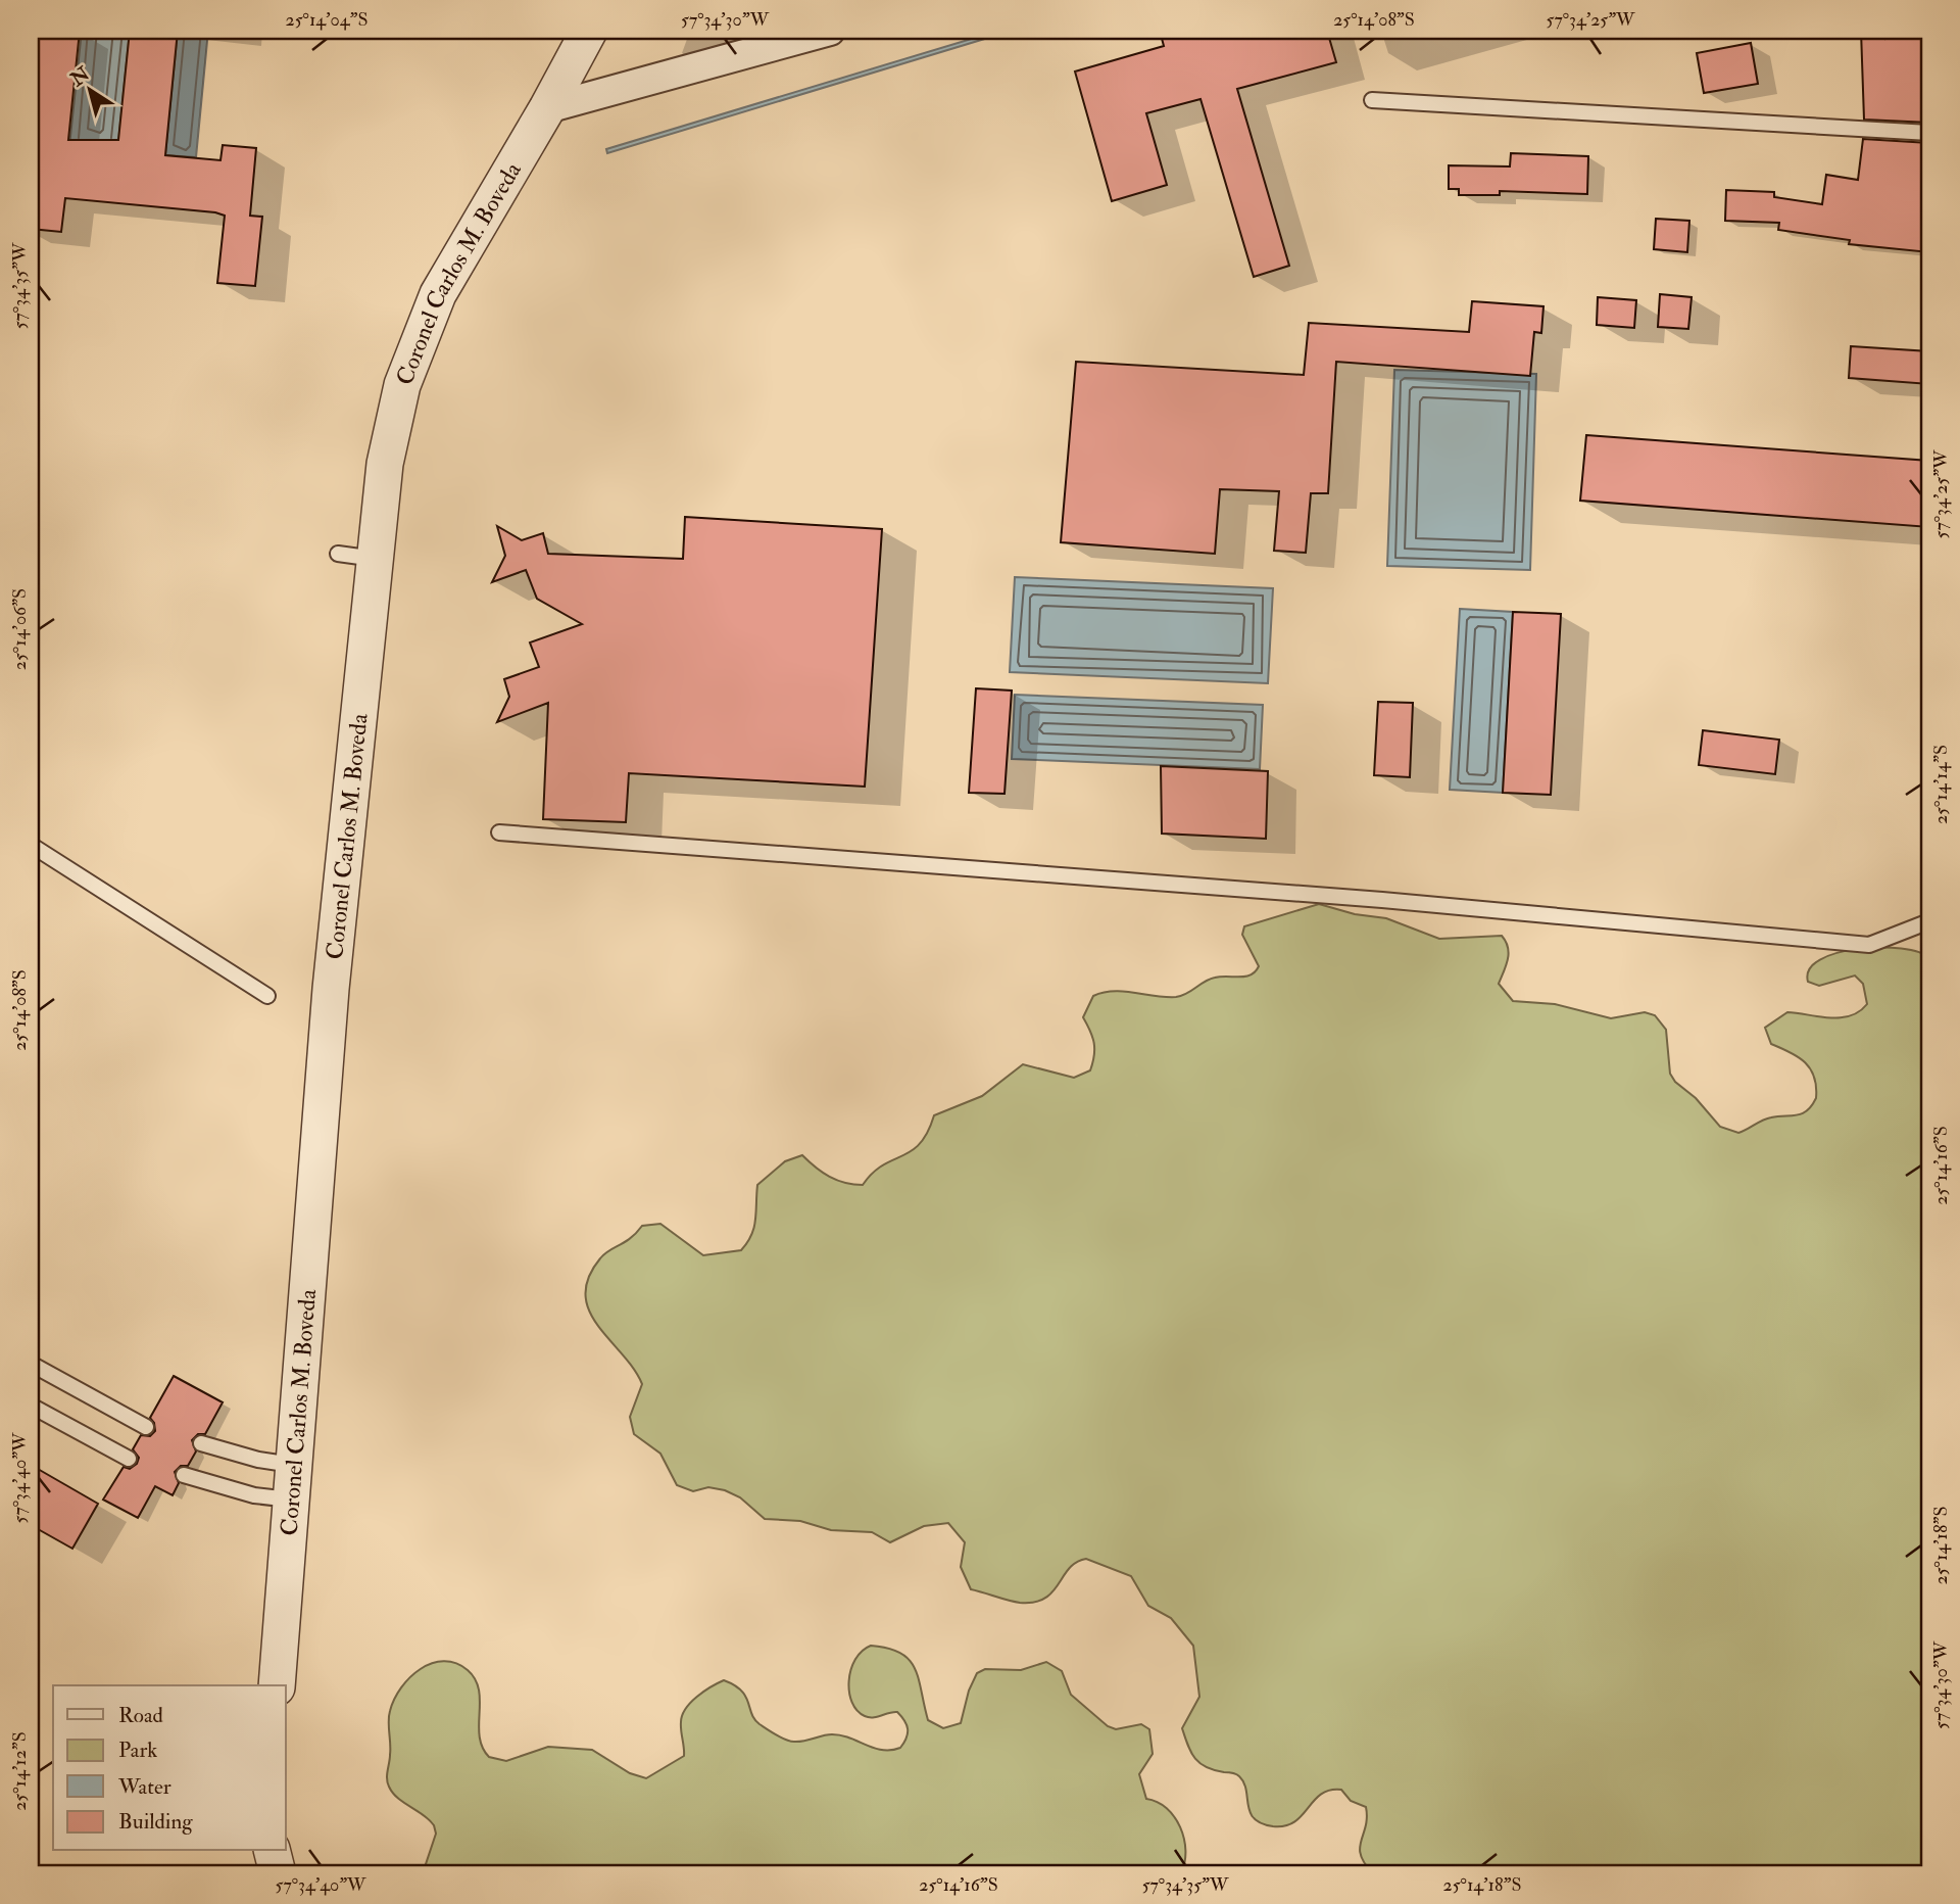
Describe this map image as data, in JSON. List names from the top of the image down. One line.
{"streets":{"street":["Coronel Carlos M. Boveda"]},"legend":["Road","Park","Water","Building"],"north":"top left","coordinates":["25°14'04\"S","57°34'30\"W","25°14'08\"S","57°34'25\"W","57°34'35\"W","25°14'06\"S","25°14'14\"S","25°14'16\"S","57°34'40\"W","25°14'18\"S","25°14'12\"S"]}
